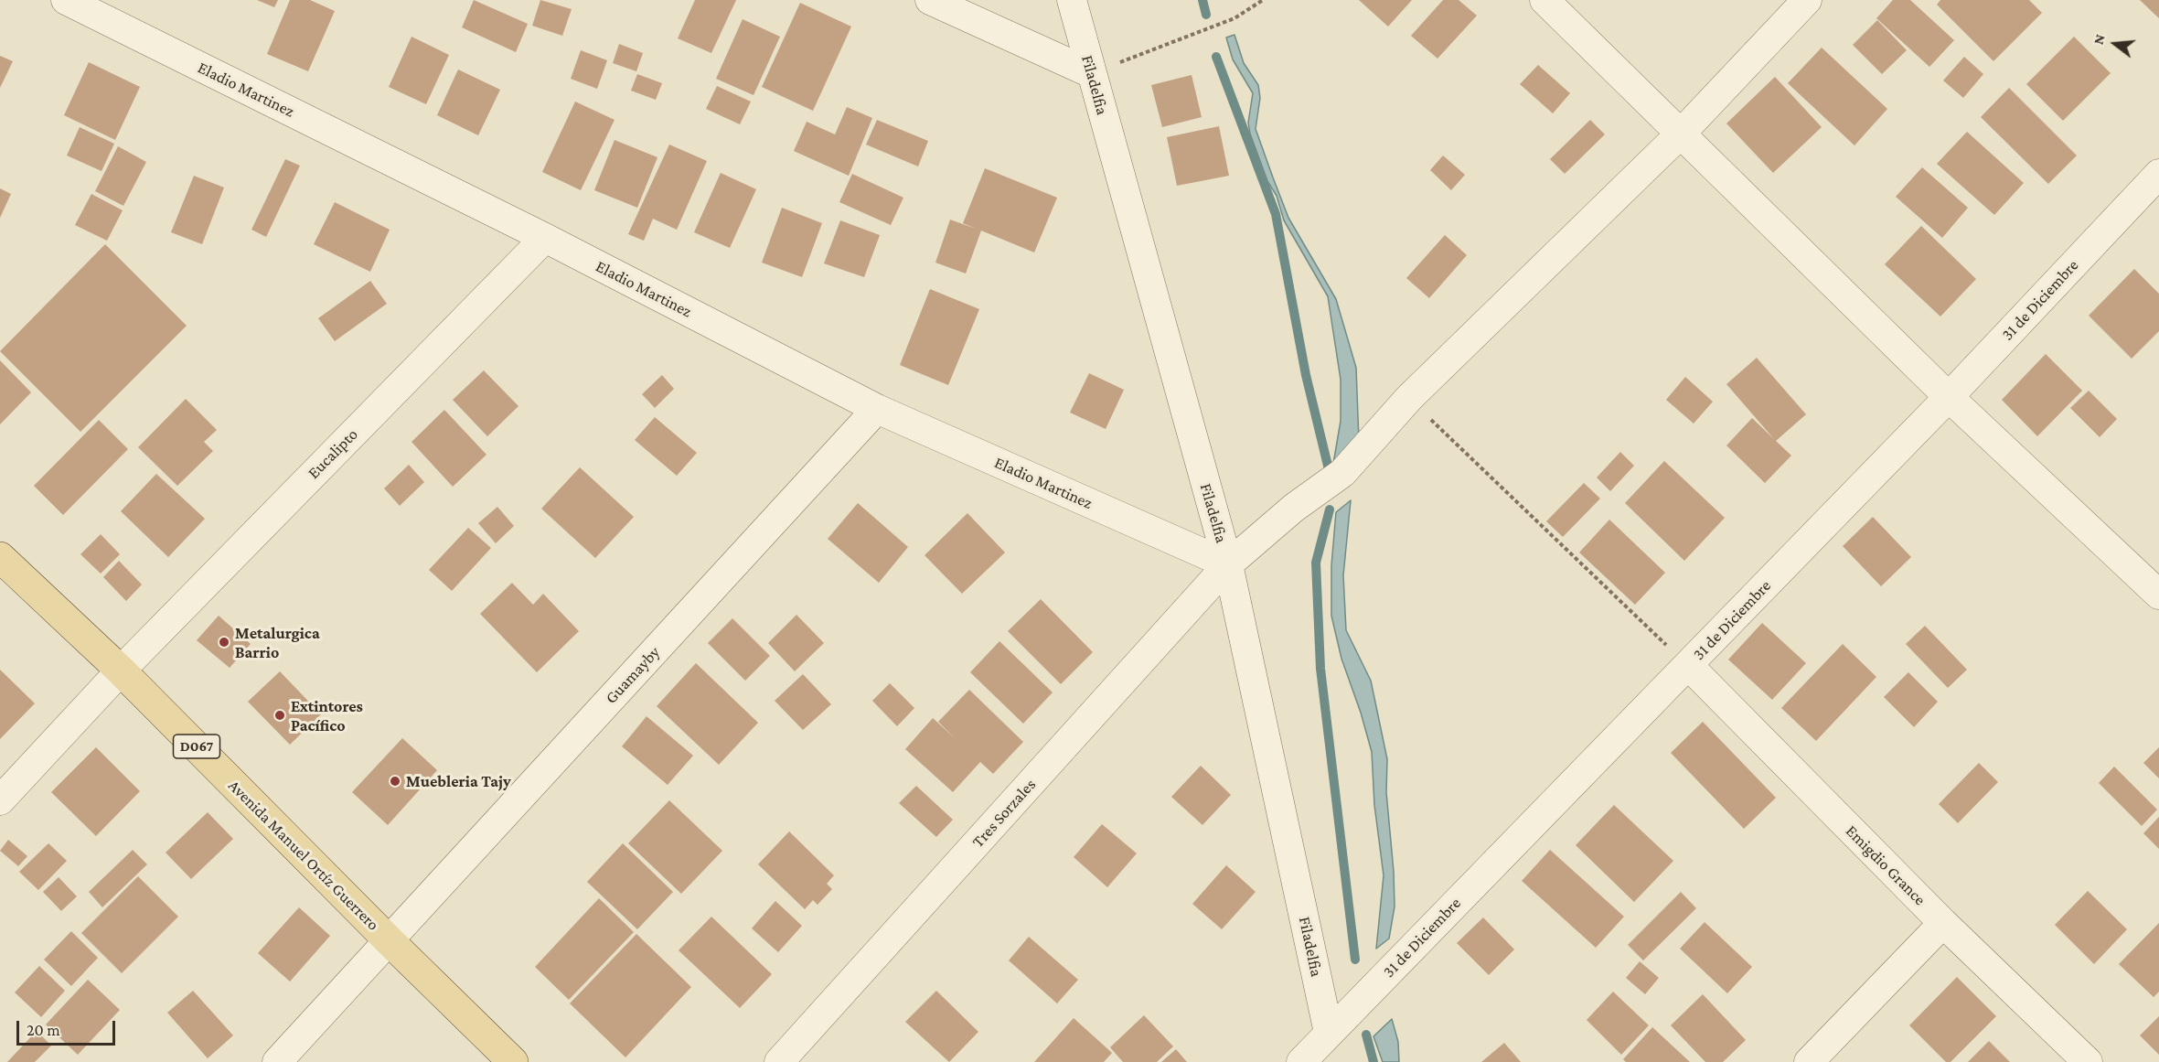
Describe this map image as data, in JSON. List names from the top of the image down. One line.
{"streets":{"main road":["D067","Avenida Manuel Ortíz Guerrero"],"street":["Filadelfia","Eladio Martinez","31 de Diciembre","Eucalipto","Guamayby","Tres Sorzales","Emigdio Grance"]},"crossings":[["Filadelfia","Eladio Martinez"],["Filadelfia","31 de Diciembre"],["Filadelfia","Tres Sorzales"],["Eladio Martinez","Eucalipto"],["Eladio Martinez","Guamayby"],["Eladio Martinez","Tres Sorzales"],["31 de Diciembre","Emigdio Grance"],["Eucalipto","Avenida Manuel Ortíz Guerrero"],["Guamayby","Avenida Manuel Ortíz Guerrero"]],"places":["Metalurgica Barrio","Extintores Pacífico","Muebleria Tajy"],"scale_bar":"20 m","north":"left"}
